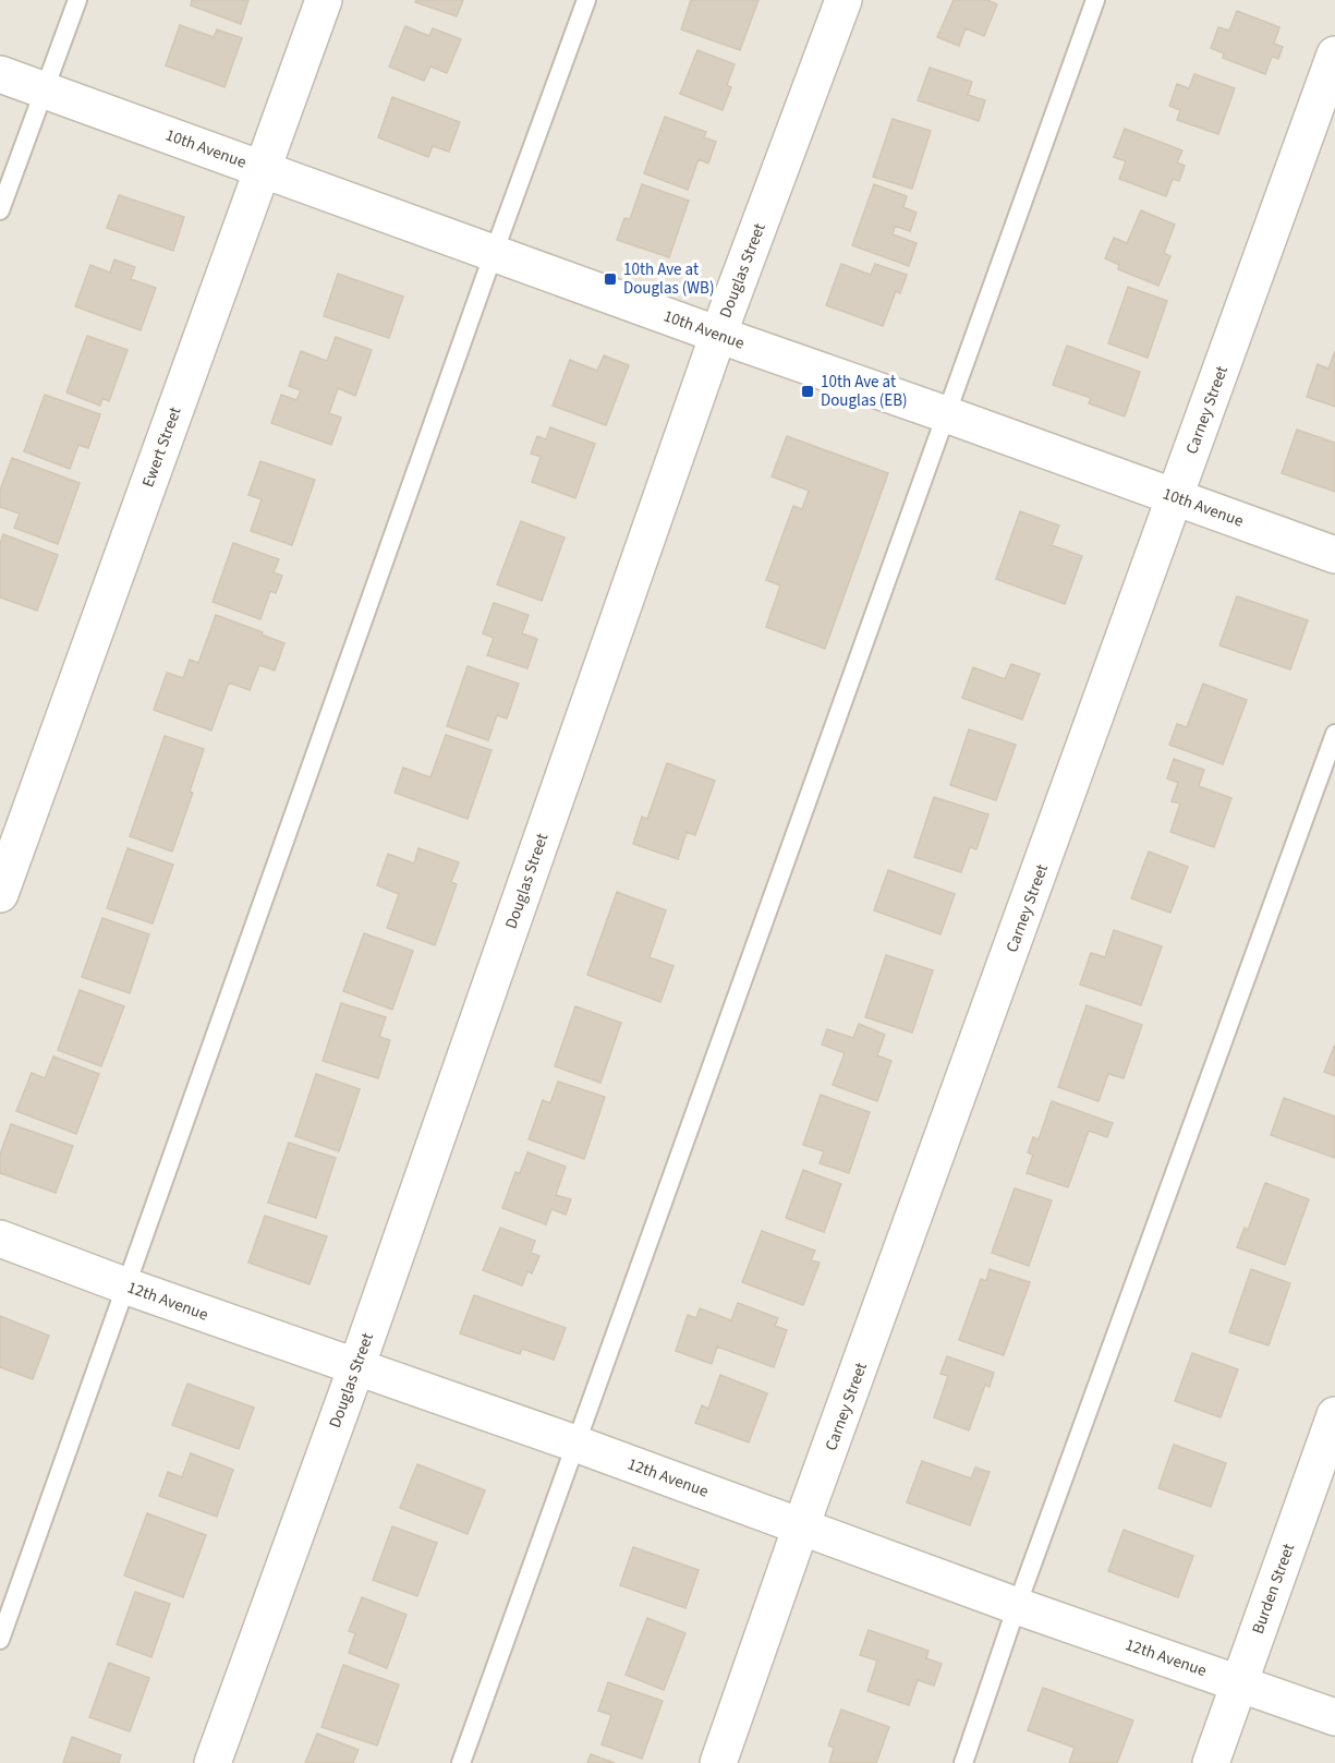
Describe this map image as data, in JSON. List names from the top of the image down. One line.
{"streets":{"street":["10th Avenue","Douglas Street","Carney Street","Ewert Street","12th Avenue","Burden Street"]},"crossings":[["10th Avenue","Douglas Street"],["10th Avenue","Carney Street"],["10th Avenue","Ewert Street"],["Douglas Street","12th Avenue"],["Carney Street","12th Avenue"],["12th Avenue","Burden Street"]],"places":{"transit":["10th Ave at Douglas (WB)","10th Ave at Douglas (EB)"]}}
